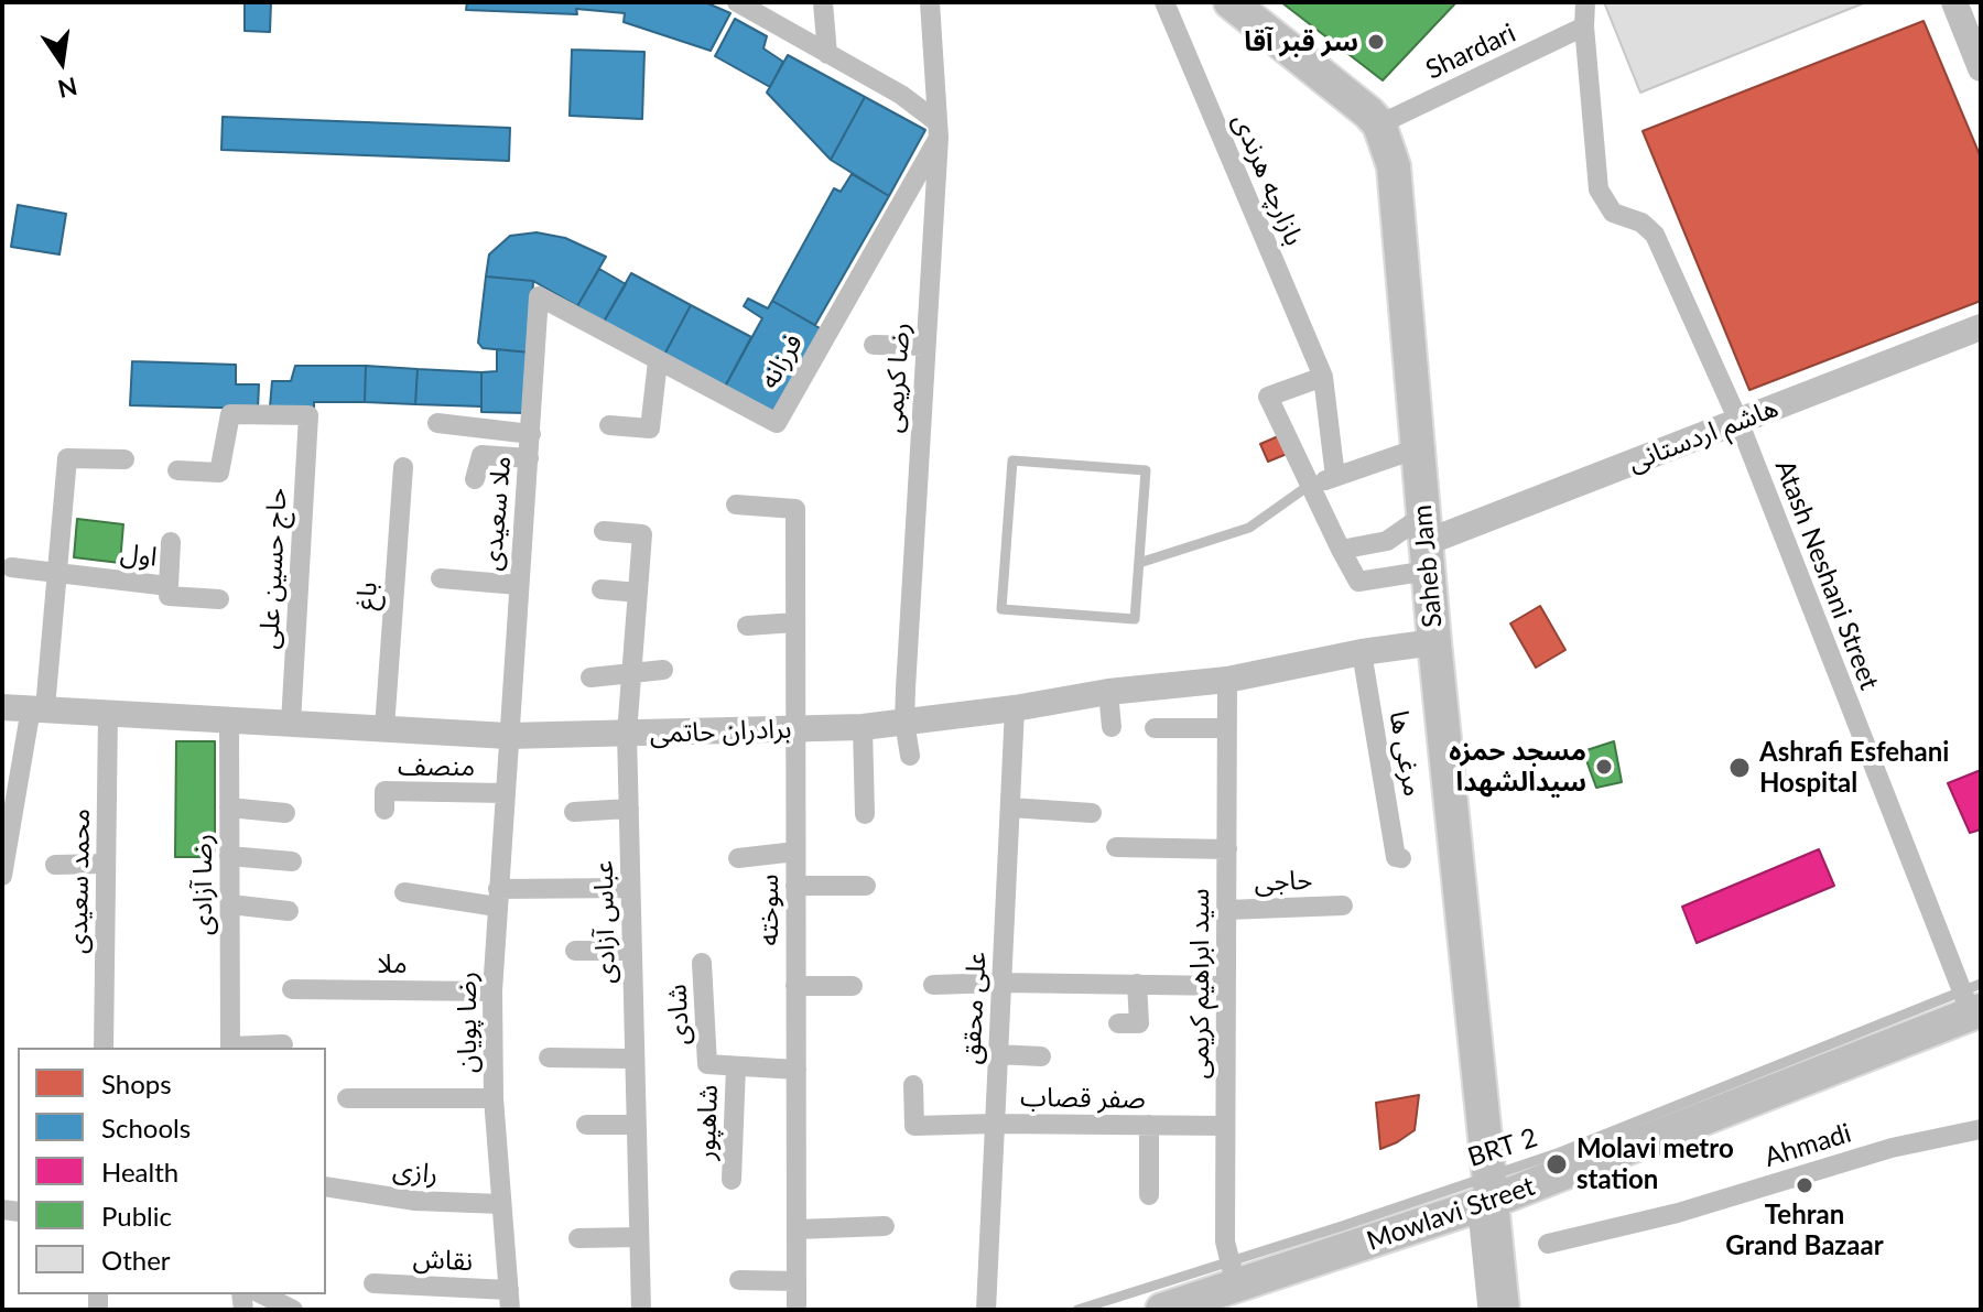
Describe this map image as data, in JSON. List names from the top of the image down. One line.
{"streets":{"main road":["Saheb Jam","Mowlavi Street"],"street":["Shardari","بازارچه هرندی","فرزانه","رضا کریمی","هاشم اردستانی","ملا سعیدی","اول","حاج حسین علی","Atash Neshani Street","باغ","برادران حاتمی","مرغی ها","منصف","محمد سعیدی","حاجی","رضا آزادی","سوخته","عباس آزادی","ملا","سید ابراهیم کریمی","علی محقق","شادی","رضا پویان","صفر قصاب","شاهپور","Ahmadi","رازی","نقاش"]},"crossings":[["Shardari","Saheb Jam"],["Shardari","Atash Neshani Street"],["فرزانه","رضا کریمی"],["فرزانه","ملا سعیدی"],["رضا کریمی","برادران حاتمی"],["هاشم اردستانی","Saheb Jam"],["هاشم اردستانی","Atash Neshani Street"],["ملا سعیدی","برادران حاتمی"],["ملا سعیدی","رضا پویان"],["Saheb Jam","برادران حاتمی"],["Saheb Jam","Mowlavi Street"],["حاج حسین علی","برادران حاتمی"],["Atash Neshani Street","Mowlavi Street"],["باغ","برادران حاتمی"],["برادران حاتمی","مرغی ها"],["برادران حاتمی","محمد سعیدی"],["برادران حاتمی","رضا آزادی"],["برادران حاتمی","سوخته"],["برادران حاتمی","عباس آزادی"],["برادران حاتمی","سید ابراهیم کریمی"],["برادران حاتمی","علی محقق"],["برادران حاتمی","رضا پویان"],["منصف","رضا پویان"],["حاجی","سید ابراهیم کریمی"],["ملا","رضا پویان"],["سید ابراهیم کریمی","صفر قصاب"],["سید ابراهیم کریمی","Mowlavi Street"],["علی محقق","صفر قصاب"],["شادی","شاهپور"],["رضا پویان","رازی"],["رضا پویان","نقاش"]],"places":["سر قبر آقا","مسجد حمزه سیدالشهدا","Ashrafi Esfehani Hospital","Molavi metro station","Tehran Grand Bazaar"],"legend":["Shops","Schools","Health","Public","Other"],"north":"bottom"}
